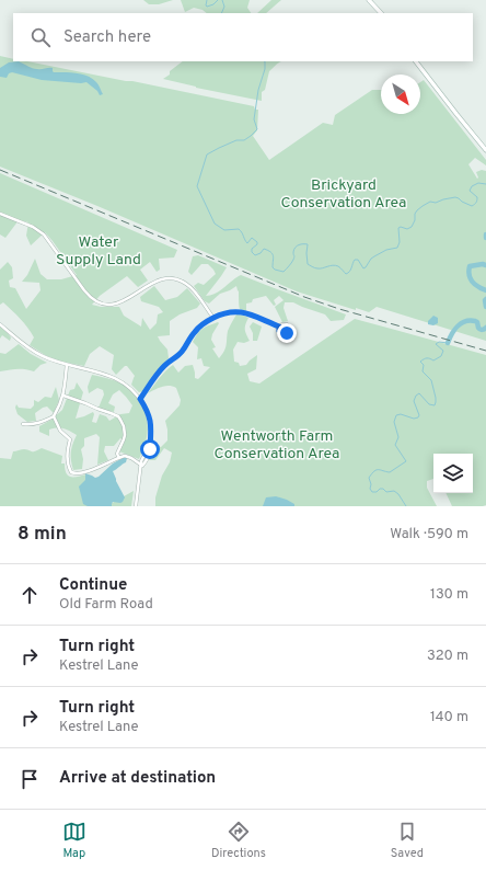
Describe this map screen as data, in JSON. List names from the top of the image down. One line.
{"parks":["Brickyard Conservation Area","Water Supply Land","Wentworth Farm Conservation Area"],"north":"bottom right","page":{"search":"Search here","heading":["8 min","Walk · 590 m"],"list":[["Continue","Old Farm Road","130 m"],["Turn right","Kestrel Lane","320 m"],["Turn right","Kestrel Lane","140 m"],"Arrive at destination"],"nav":["Map","Directions","Saved"]}}
